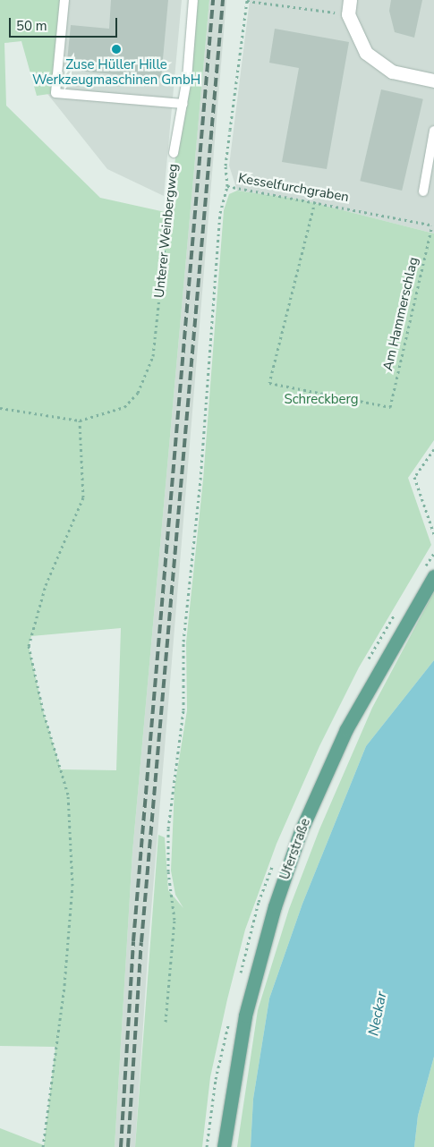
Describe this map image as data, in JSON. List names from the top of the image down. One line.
{"streets":{"main road":["Uferstraße"],"lane":["Unterer Weinbergweg"],"path":["Kesselfurchgraben","Am Hammerschlag"]},"crossings":[["Kesselfurchgraben","Am Hammerschlag"]],"water":["Neckar"],"parks":["Schreckberg"],"places":["Zuse Hüller Hille Werkzeugmaschinen GmbH"],"scale_bar":"50 m"}
